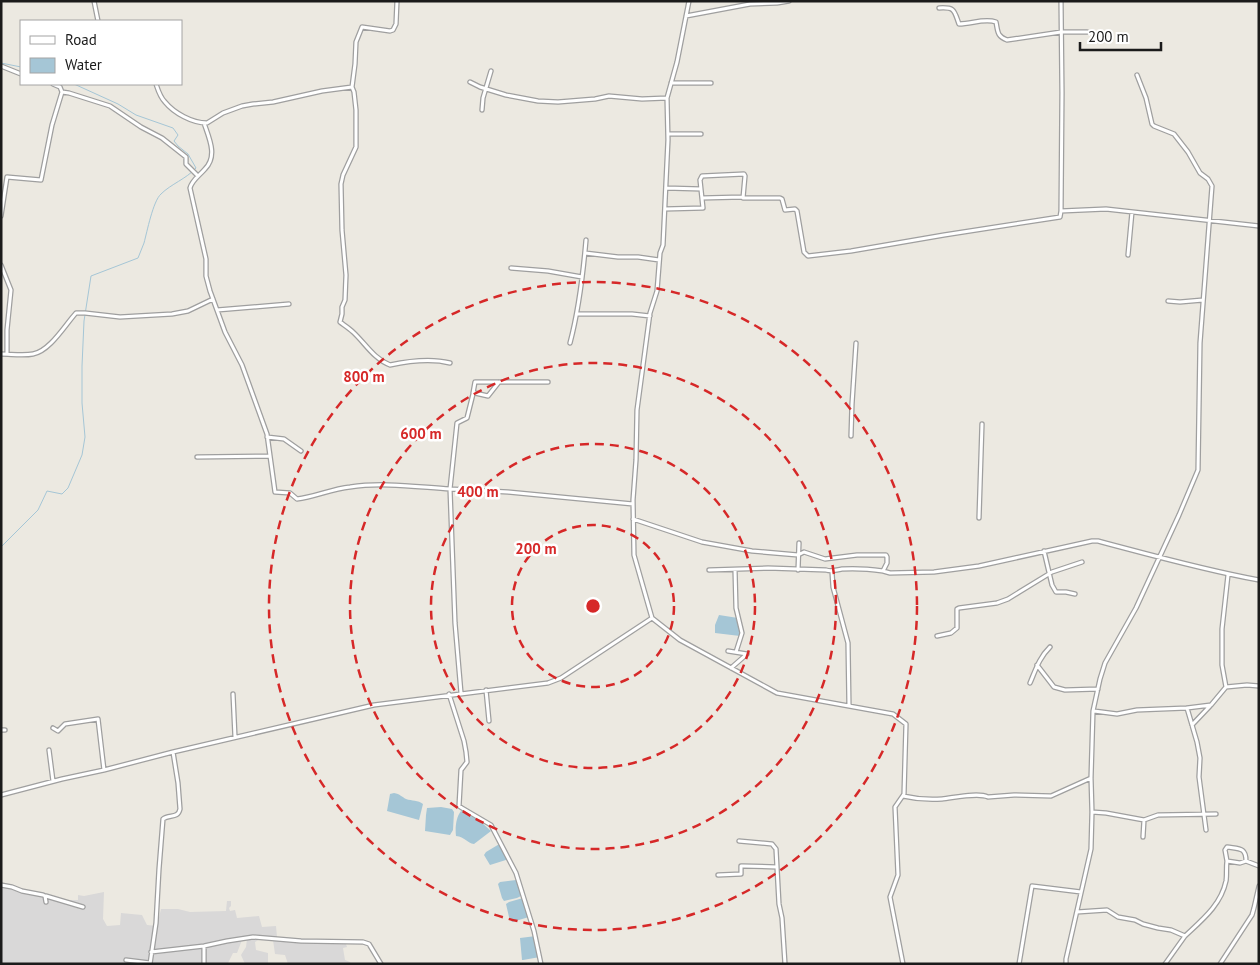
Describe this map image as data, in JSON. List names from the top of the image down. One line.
{"legend":["Road","Water"],"scale_bar":"200 m","rings":["800 m","600 m","400 m","200 m"]}
